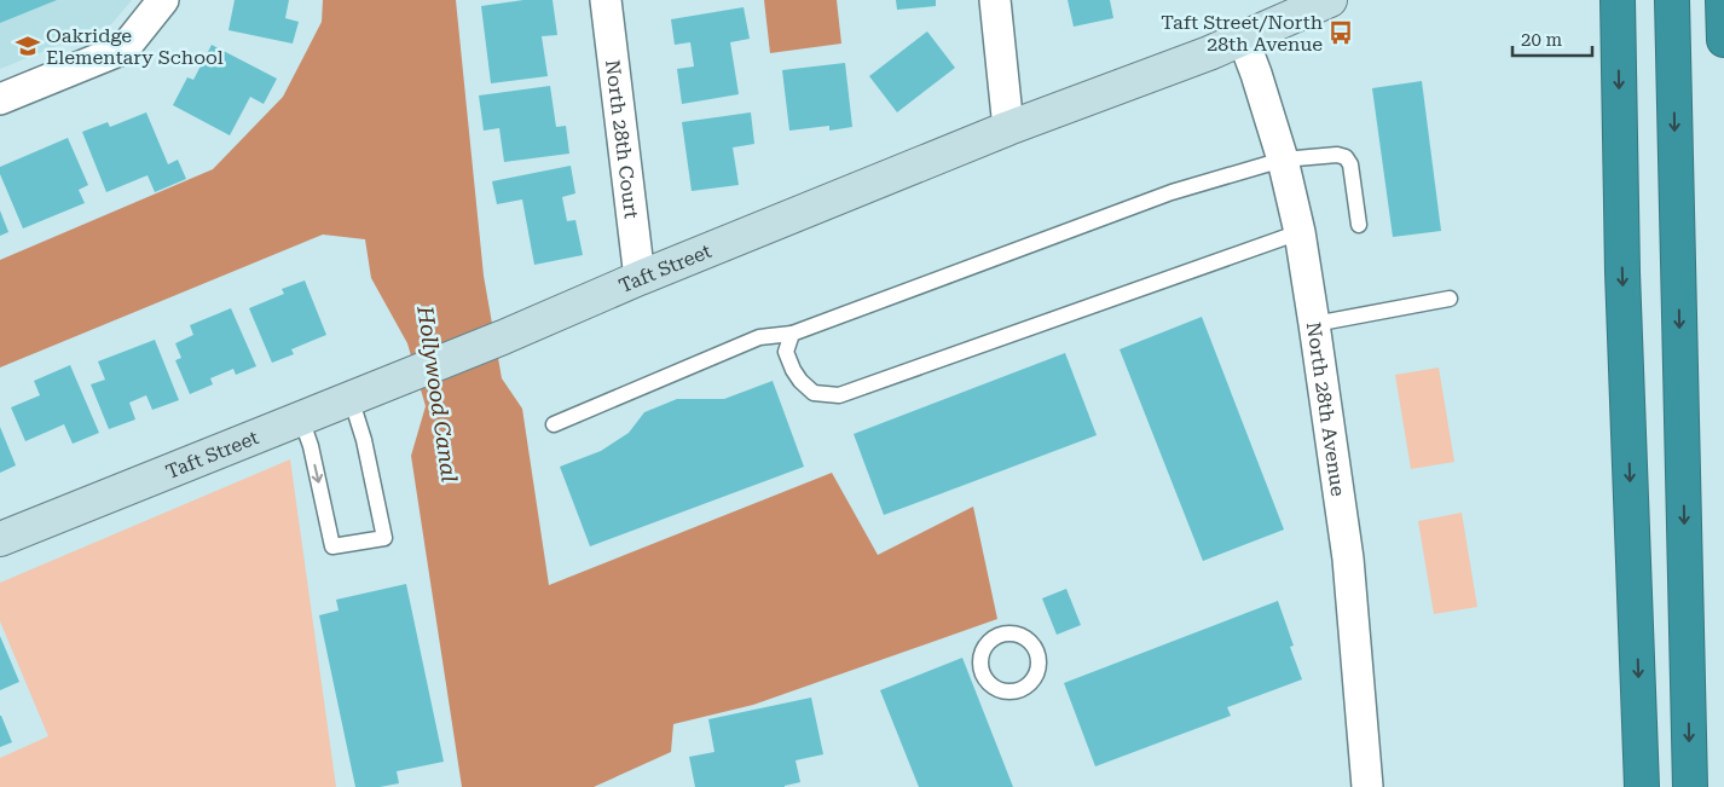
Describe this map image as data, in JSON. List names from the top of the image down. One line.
{"streets":{"street":["North 28th Court","Taft Street","North 28th Avenue"]},"crossings":[["North 28th Court","Taft Street"],["Taft Street","North 28th Avenue"]],"water":["Hollywood Canal"],"places":{"bus stop":["Taft Street/North 28th Avenue"],"school or university":["Oakridge Elementary School"]},"scale_bar":"20 m"}
